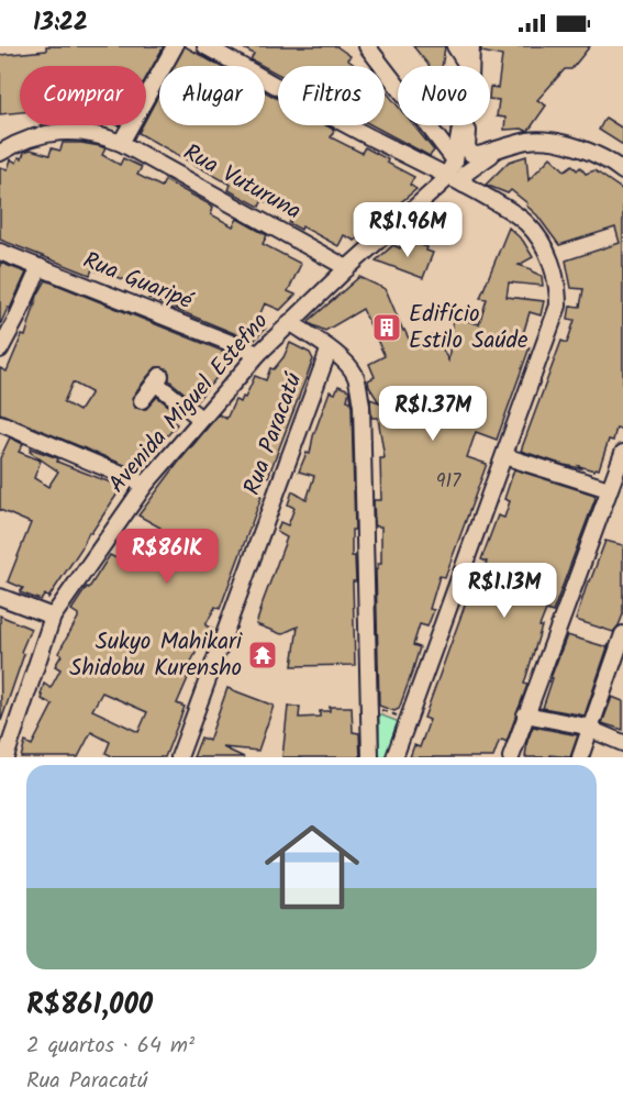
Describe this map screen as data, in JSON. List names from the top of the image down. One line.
{"streets":{"street":["Rua Vuturuna","Rua Guaripé","Avenida Miguel Estefno","Rua Paracatú"]},"crossings":[["Rua Vuturuna","Avenida Miguel Estefno"],["Rua Guaripé","Avenida Miguel Estefno"]],"places":{"building":["Edifício Estilo Saúde"],"temple":["Sukyo Mahikari Shidobu Kurensho"]},"house_numbers":["917"],"page":{"status":"13:22","chip":["Comprar","Alugar","Filtros","Novo"],"price":["R$1.96M","R$1.37M","R$861K","R$1.13M"],"list":[{"name":"R$861,000","note":"2 quartos · 64 m² · Rua Paracatú"}]}}
